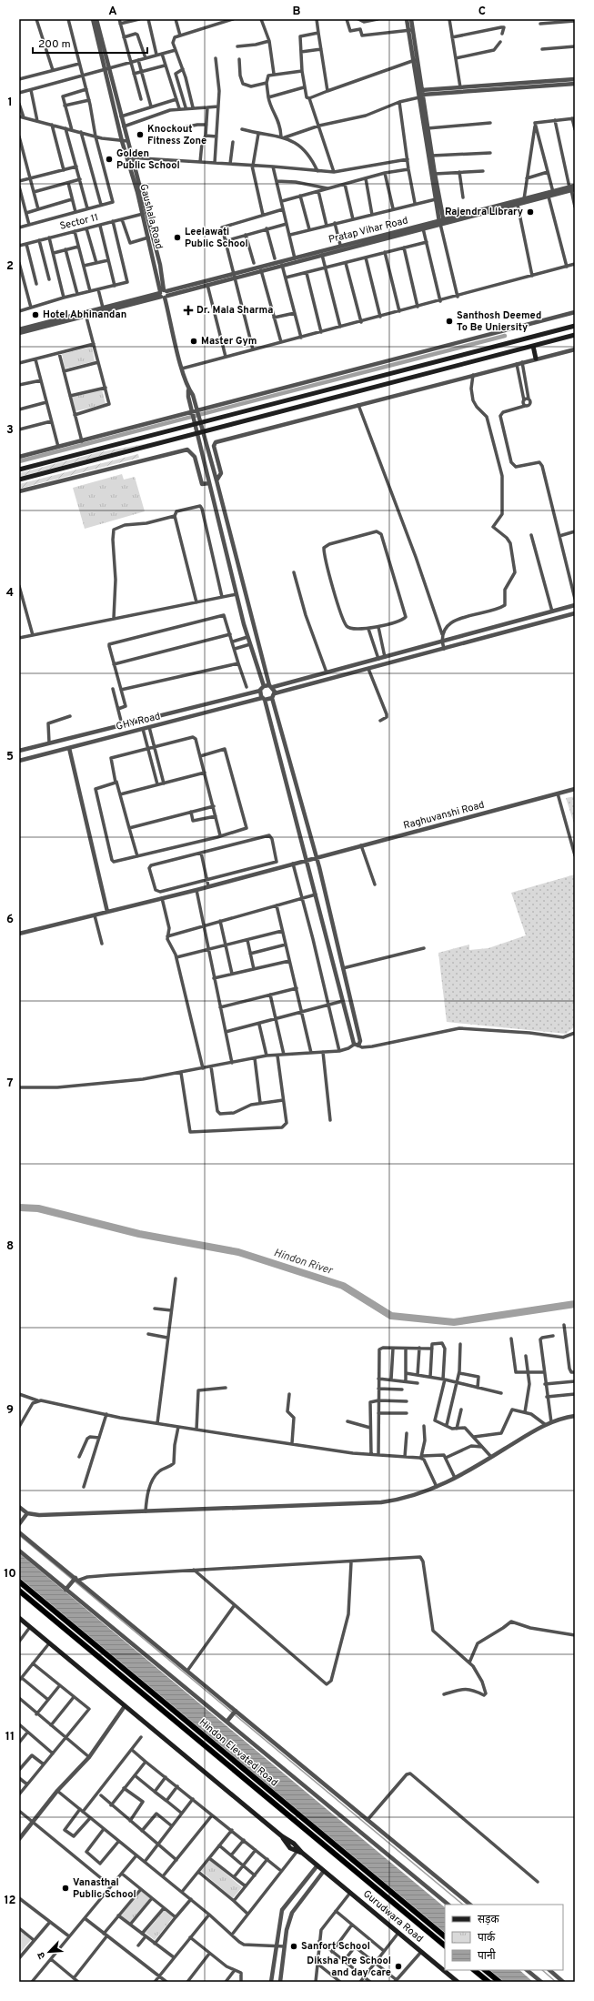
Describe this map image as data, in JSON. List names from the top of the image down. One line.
{"streets":{"highway":["Hindon Elevated Road"],"main road":["Gurudwara Road"],"street":["Gaushala Road","Sector 11","Pratap Vihar Road","GHY Road","Raghuvanshi Road"]},"crossings":[["Gaushala Road","Sector 11"],["Gaushala Road","Pratap Vihar Road"]],"water":["Hindon River"],"places":{"other":["Knockout Fitness Zone","Golden Public School","Rajendra Library","Leelawati Public School","Hotel Abhinandan","Santhosh Deemed To Be Uniersity","Master Gym","Vanasthal Public School","Sanfort School","Diksha Pre School and day care"],"health":["Dr. Mala Sharma"]},"legend":["सड़क","पार्क","पानी"],"scale_bar":"200 m","north":"bottom left","grid":{"columns":["A","B","C"],"rows":["1","2","3","4","5","6","7","8","9","10","11","12"]}}
